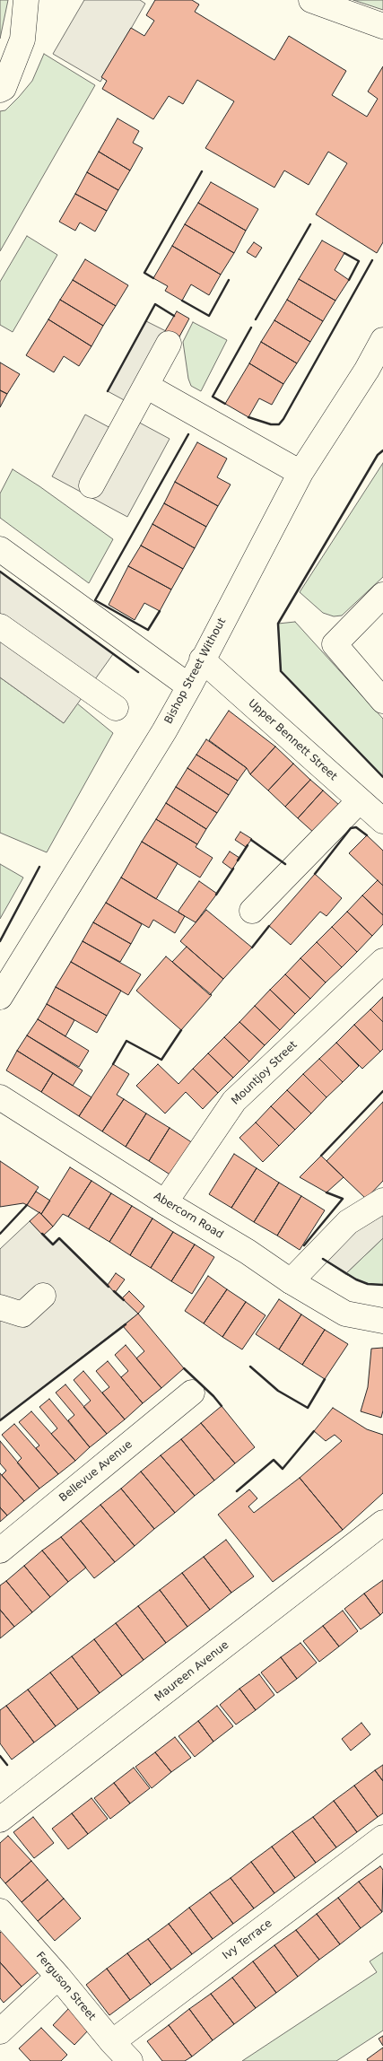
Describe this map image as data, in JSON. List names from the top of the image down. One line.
{"streets":{"street":["Bishop Street Without","Upper Bennett Street","Mountjoy Street","Abercorn Road","Bellevue Avenue","Maureen Avenue","Ivy Terrace","Ferguson Street"]},"crossings":[["Bishop Street Without","Upper Bennett Street"],["Mountjoy Street","Abercorn Road"],["Ivy Terrace","Ferguson Street"]]}
